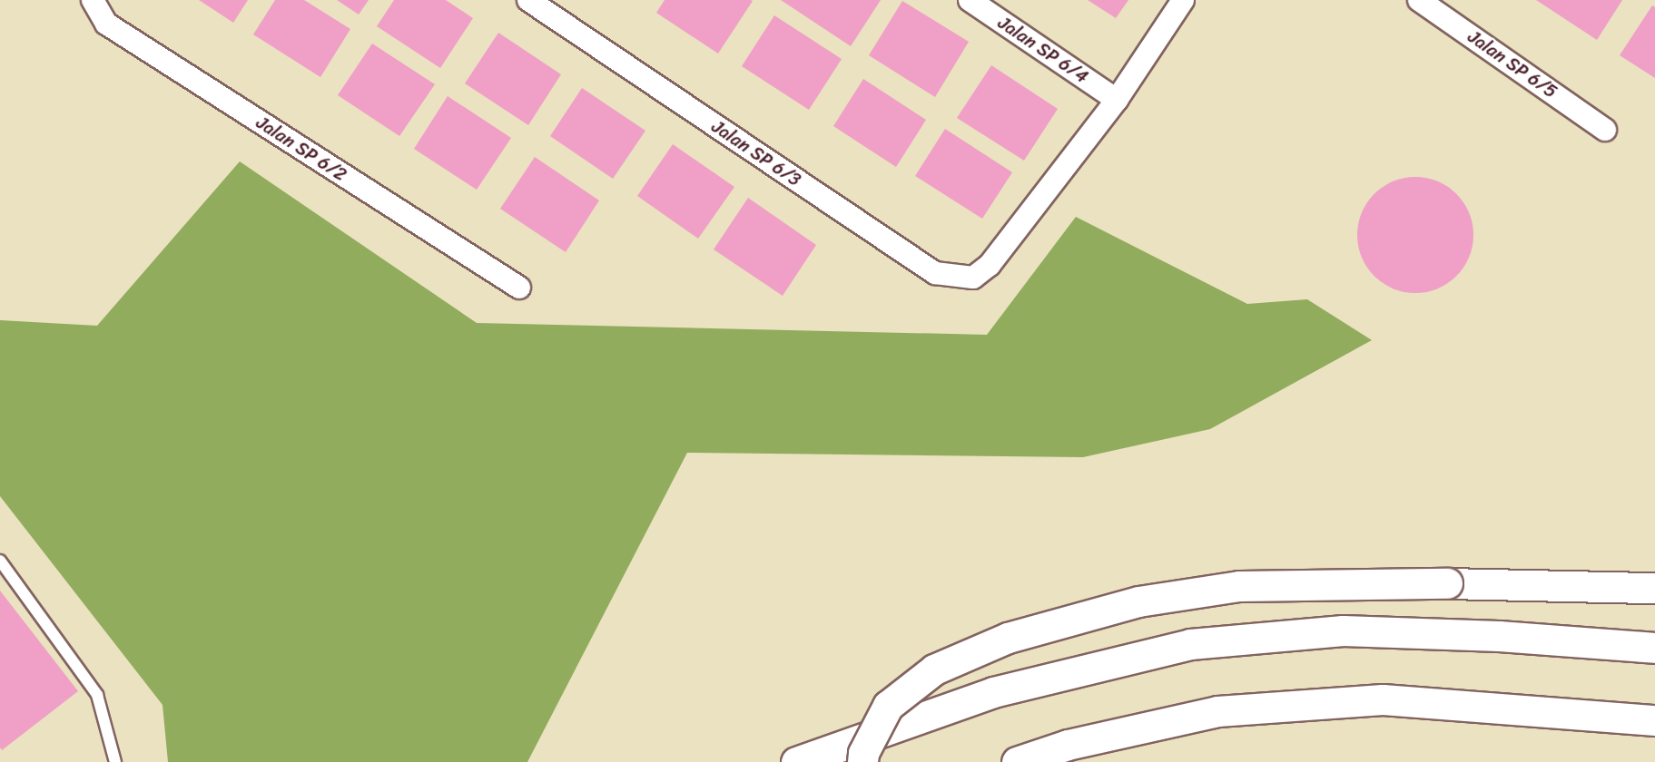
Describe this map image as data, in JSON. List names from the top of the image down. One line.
{"streets":{"street":["Jalan SP 6/4","Jalan SP 6/5","Jalan SP 6/2","Jalan SP 6/3"]},"crossings":[["Jalan SP 6/4","Jalan SP 6/3"]]}
